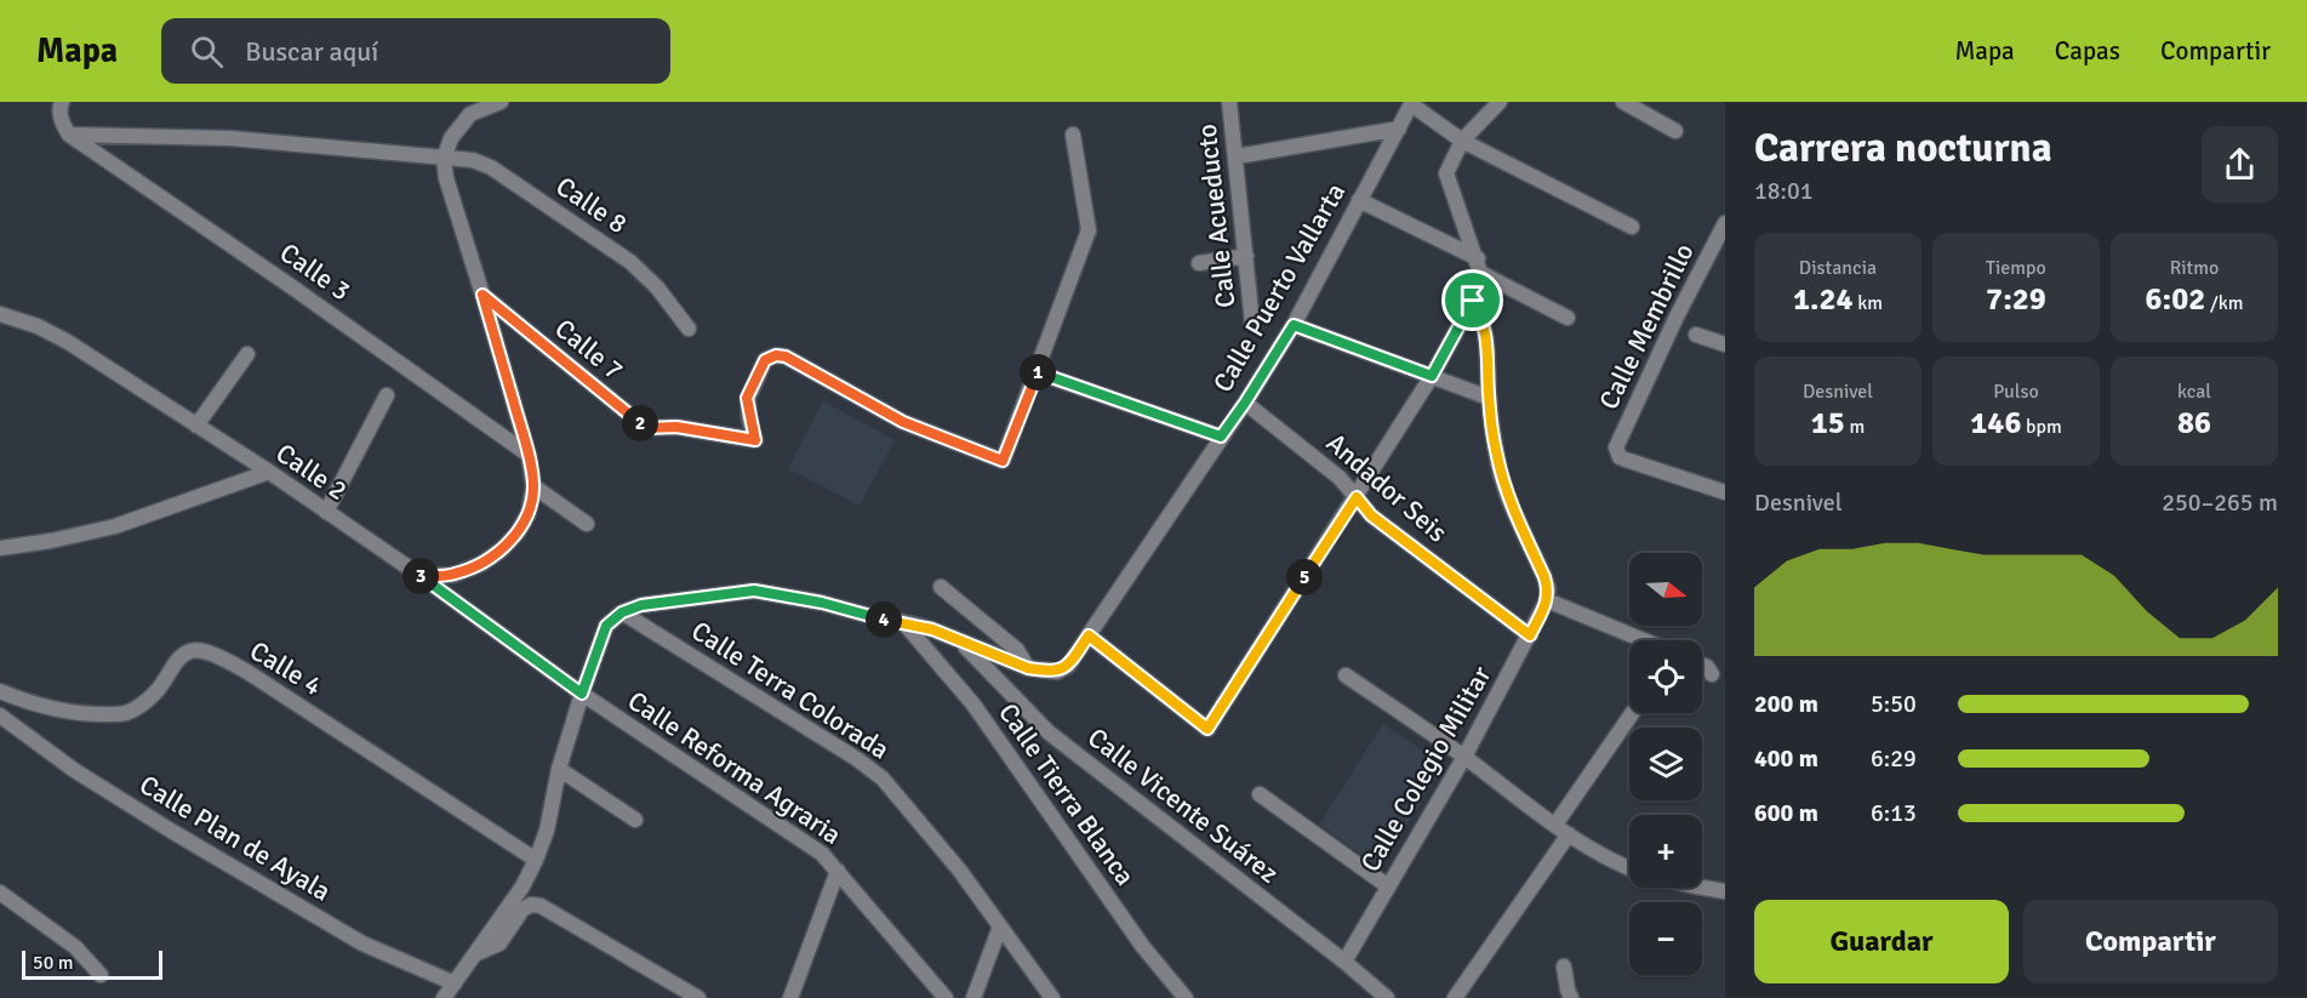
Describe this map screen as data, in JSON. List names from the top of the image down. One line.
{"streets":{"street":["Calle 8","Calle Acueducto","Calle 3","Calle Puerto Vallarta","Calle Membrillo","Calle 7","Calle 2","Andador Seis","Calle 4","Calle Terra Colorada","Calle Reforma Agraria","Calle Colegio Militar","Calle Tierra Blanca","Calle Vicente Suárez","Calle Plan de Ayala"]},"crossings":[["Calle 8","Calle 3"],["Calle Puerto Vallarta","Andador Seis"],["Calle 2","Calle Reforma Agraria"],["Andador Seis","Calle Colegio Militar"],["Calle Colegio Militar","Calle Vicente Suárez"]],"scale_bar":"50 m","north":"right","page":{"header":"Mapa","search":"Buscar aquí","nav":["Mapa","Capas","Compartir"],"heading":["Carrera nocturna","18:01"],"stats":[["Distancia","1.24 km"],["Tiempo","7:29"],["Ritmo","6:02 /km"],["Desnivel","15 m"],["Pulso","146 bpm"],["kcal","86"]],"pins":["1","2","3","5","4"],"chart":["Desnivel","250–265 m"],"map_buttons":["+","−"],"list":[{"name":"200 m","note":"5:50"},{"name":"400 m","note":"6:29"},{"name":"600 m","note":"6:13"}],"buttons":["Guardar","Compartir"],"scale":"50 m"}}
